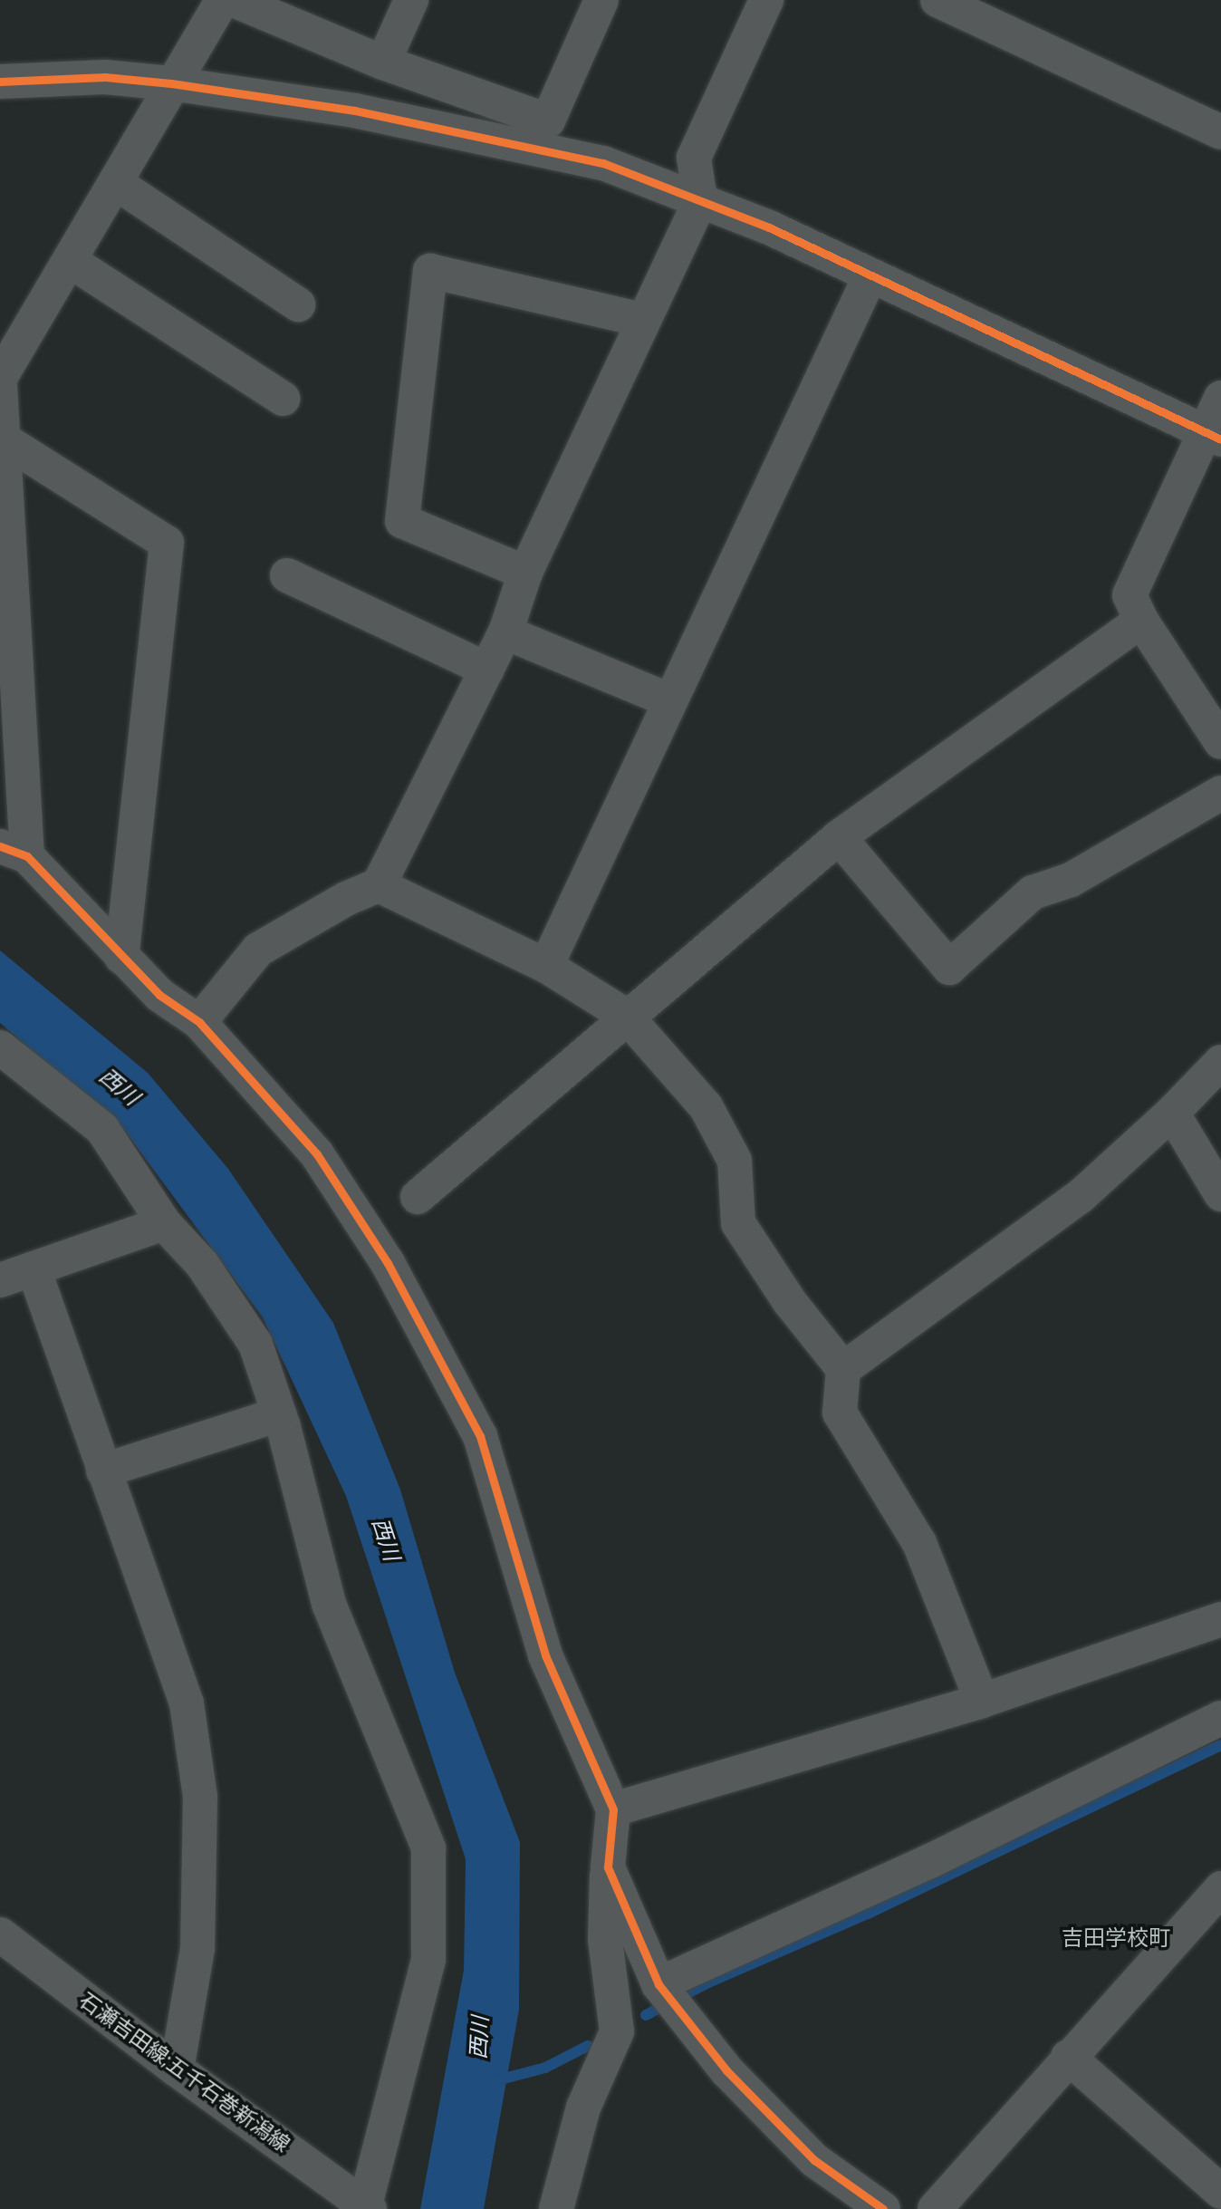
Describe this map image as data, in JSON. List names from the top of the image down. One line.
{"streets":{"street":["石瀬吉田線;五千石巻新潟線"]},"districts":["吉田学校町"],"water":["西川"]}
